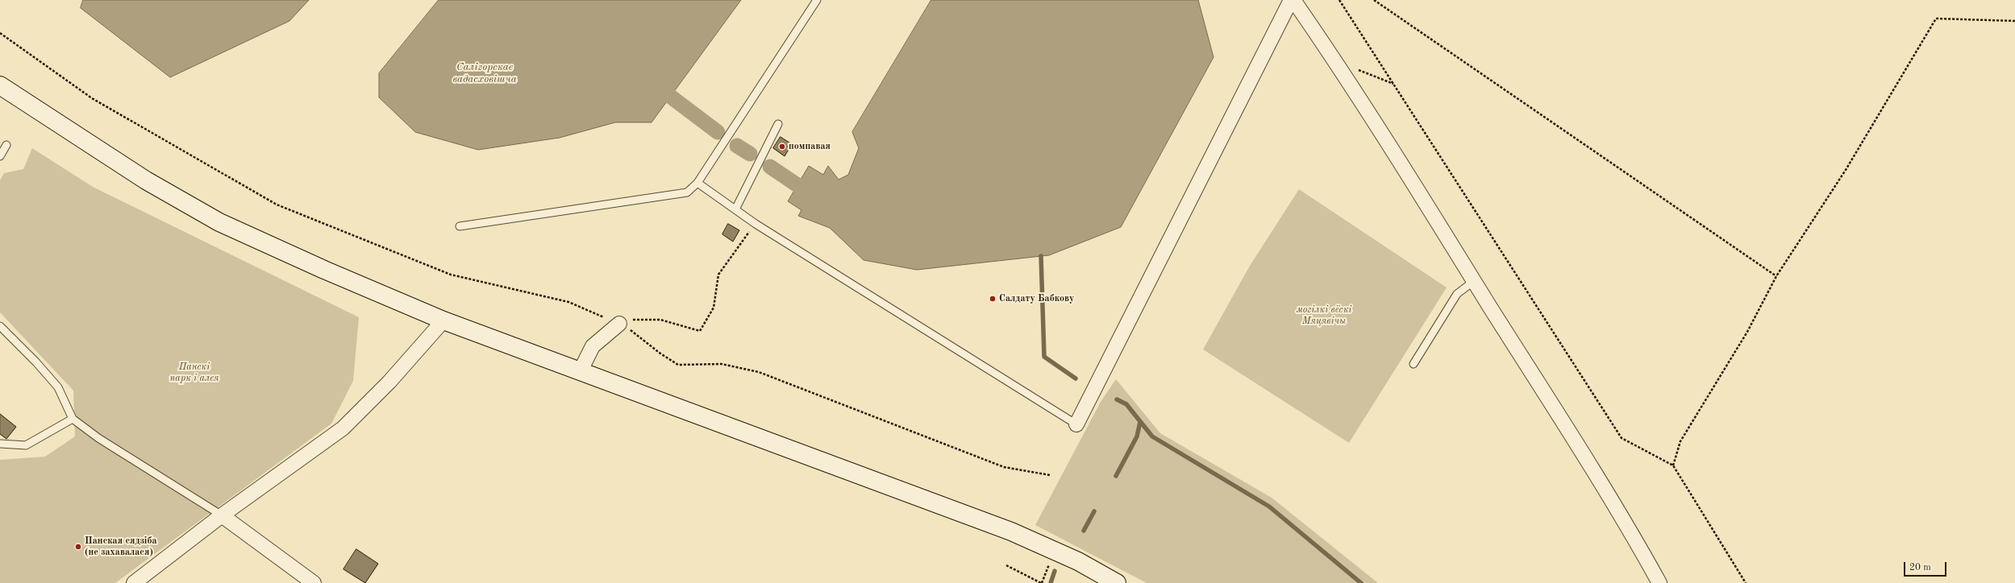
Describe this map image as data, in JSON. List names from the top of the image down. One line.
{"water":["Салігорскае вадасховішча"],"parks":["могілкі вёскі Мяцявічы","Панскі парк і алея"],"places":["помпавая","Салдату Бабкову","Панская сядзіба (не захавалася)"],"scale_bar":"20 m"}
